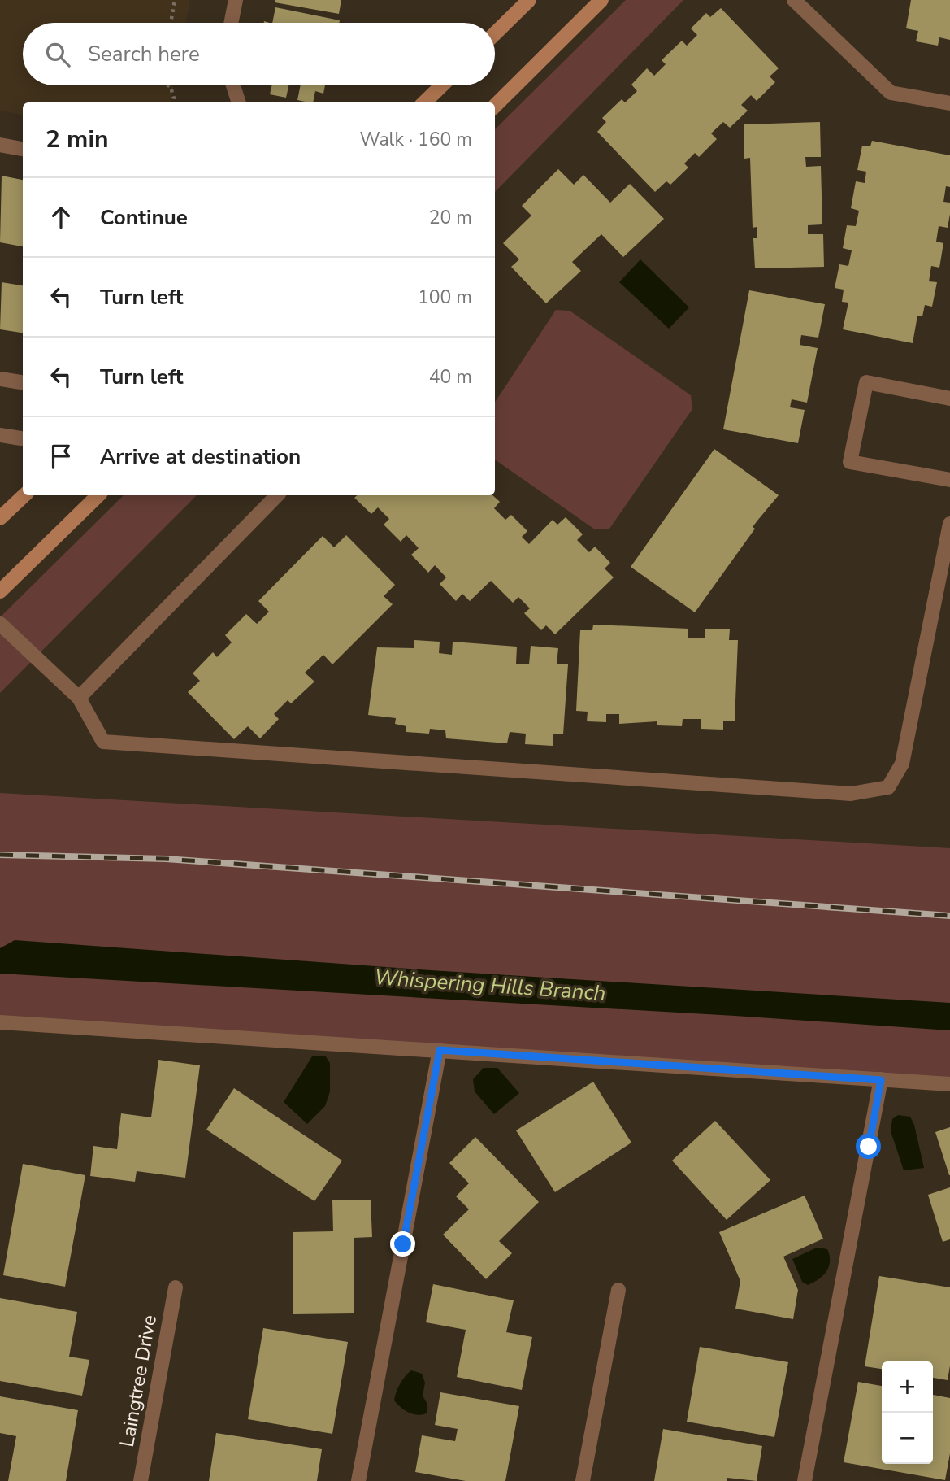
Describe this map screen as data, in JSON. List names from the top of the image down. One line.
{"streets":{"street":["Laingtree Drive"]},"water":["Whispering Hills Branch"],"page":{"search":"Search here","heading":["2 min","Walk · 160 m"],"list":[["Continue","20 m"],["Turn left","100 m"],["Turn left","40 m"],"Arrive at destination"],"map_buttons":["+","−"]}}
